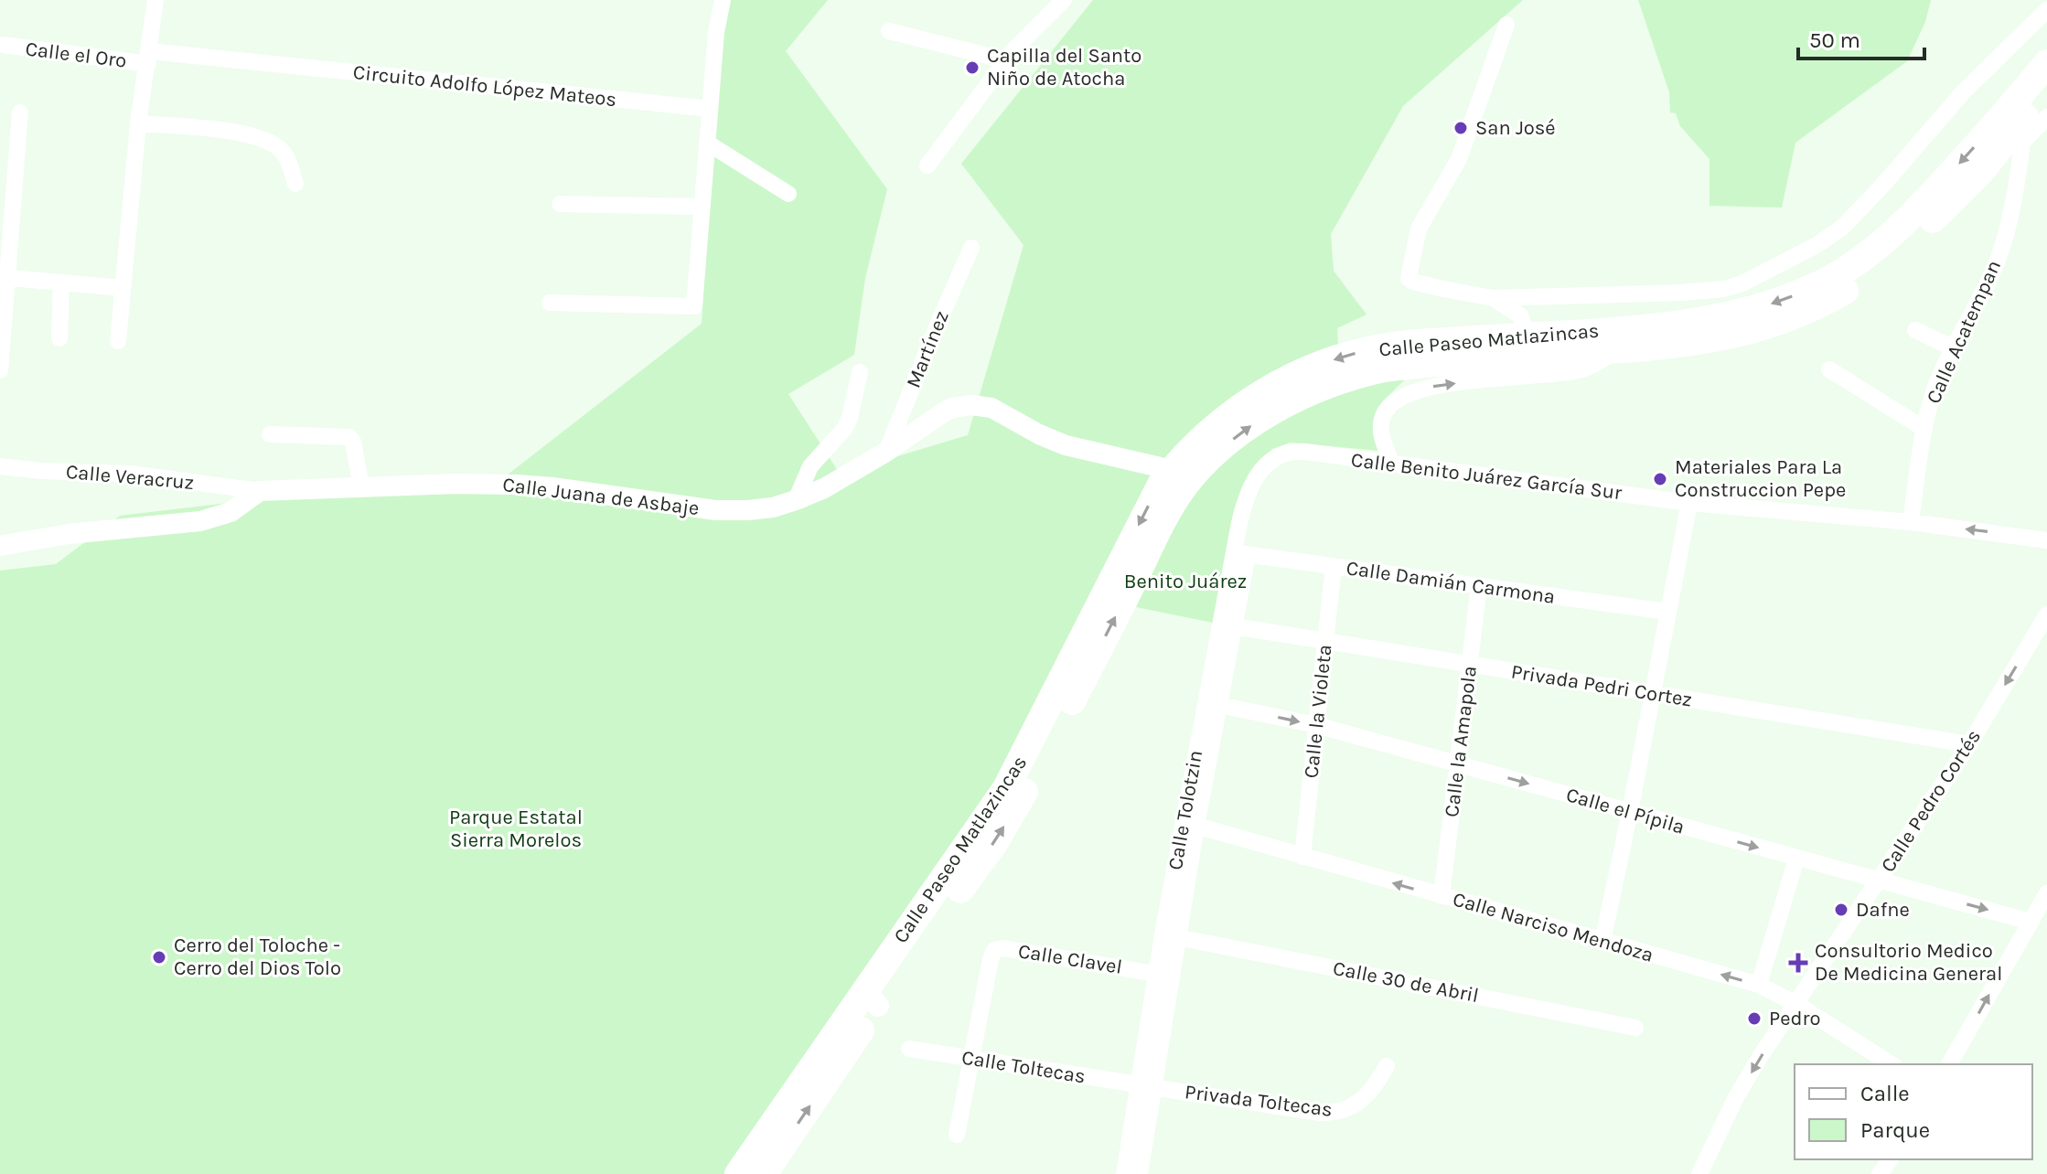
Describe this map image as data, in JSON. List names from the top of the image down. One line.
{"streets":{"highway":["Calle Paseo Matlazincas"],"street":["Calle el Oro","Circuito Adolfo López Mateos","Calle Acatempan","Martínez","Calle Benito Juárez García Sur","Calle Veracruz","Calle Juana de Asbaje","Calle Damián Carmona","Privada Pedri Cortez","Calle la Violeta","Calle la Amapola","Calle Pedro Cortés","Calle Tolotzin","Calle el Pípila","Calle Narciso Mendoza","Calle Clavel","Calle 30 de Abril","Calle Toltecas","Privada Toltecas"]},"crossings":[["Calle el Oro","Circuito Adolfo López Mateos"],["Calle Acatempan","Calle Benito Juárez García Sur"],["Calle Paseo Matlazincas","Calle Juana de Asbaje"],["Martínez","Calle Juana de Asbaje"],["Calle Benito Juárez García Sur","Calle Tolotzin"],["Calle Veracruz","Calle Juana de Asbaje"],["Calle Damián Carmona","Calle la Violeta"],["Calle Damián Carmona","Calle la Amapola"],["Calle Damián Carmona","Calle Tolotzin"],["Privada Pedri Cortez","Calle la Violeta"],["Privada Pedri Cortez","Calle la Amapola"],["Privada Pedri Cortez","Calle Pedro Cortés"],["Privada Pedri Cortez","Calle Tolotzin"],["Calle la Violeta","Calle el Pípila"],["Calle la Violeta","Calle Narciso Mendoza"],["Calle la Amapola","Calle el Pípila"],["Calle la Amapola","Calle Narciso Mendoza"],["Calle Pedro Cortés","Calle el Pípila"],["Calle Pedro Cortés","Calle Narciso Mendoza"],["Calle Tolotzin","Calle el Pípila"],["Calle Tolotzin","Calle Narciso Mendoza"],["Calle Tolotzin","Calle Clavel"],["Calle Tolotzin","Calle 30 de Abril"],["Calle Tolotzin","Calle Toltecas"],["Calle Tolotzin","Privada Toltecas"],["Calle Clavel","Calle Toltecas"],["Calle Toltecas","Privada Toltecas"]],"one_way":["Calle Pedro Cortés","Calle el Pípila","Calle Narciso Mendoza"],"parks":["Benito Juárez","Parque Estatal Sierra Morelos"],"places":{"other":["Capilla del Santo Niño de Atocha","San José","Materiales Para La Construccion Pepe","Dafne","Cerro del Toloche - Cerro del Dios Tolo","Pedro"],"health":["Consultorio Medico De Medicina General"]},"legend":["Calle","Parque"],"scale_bar":"50 m"}
